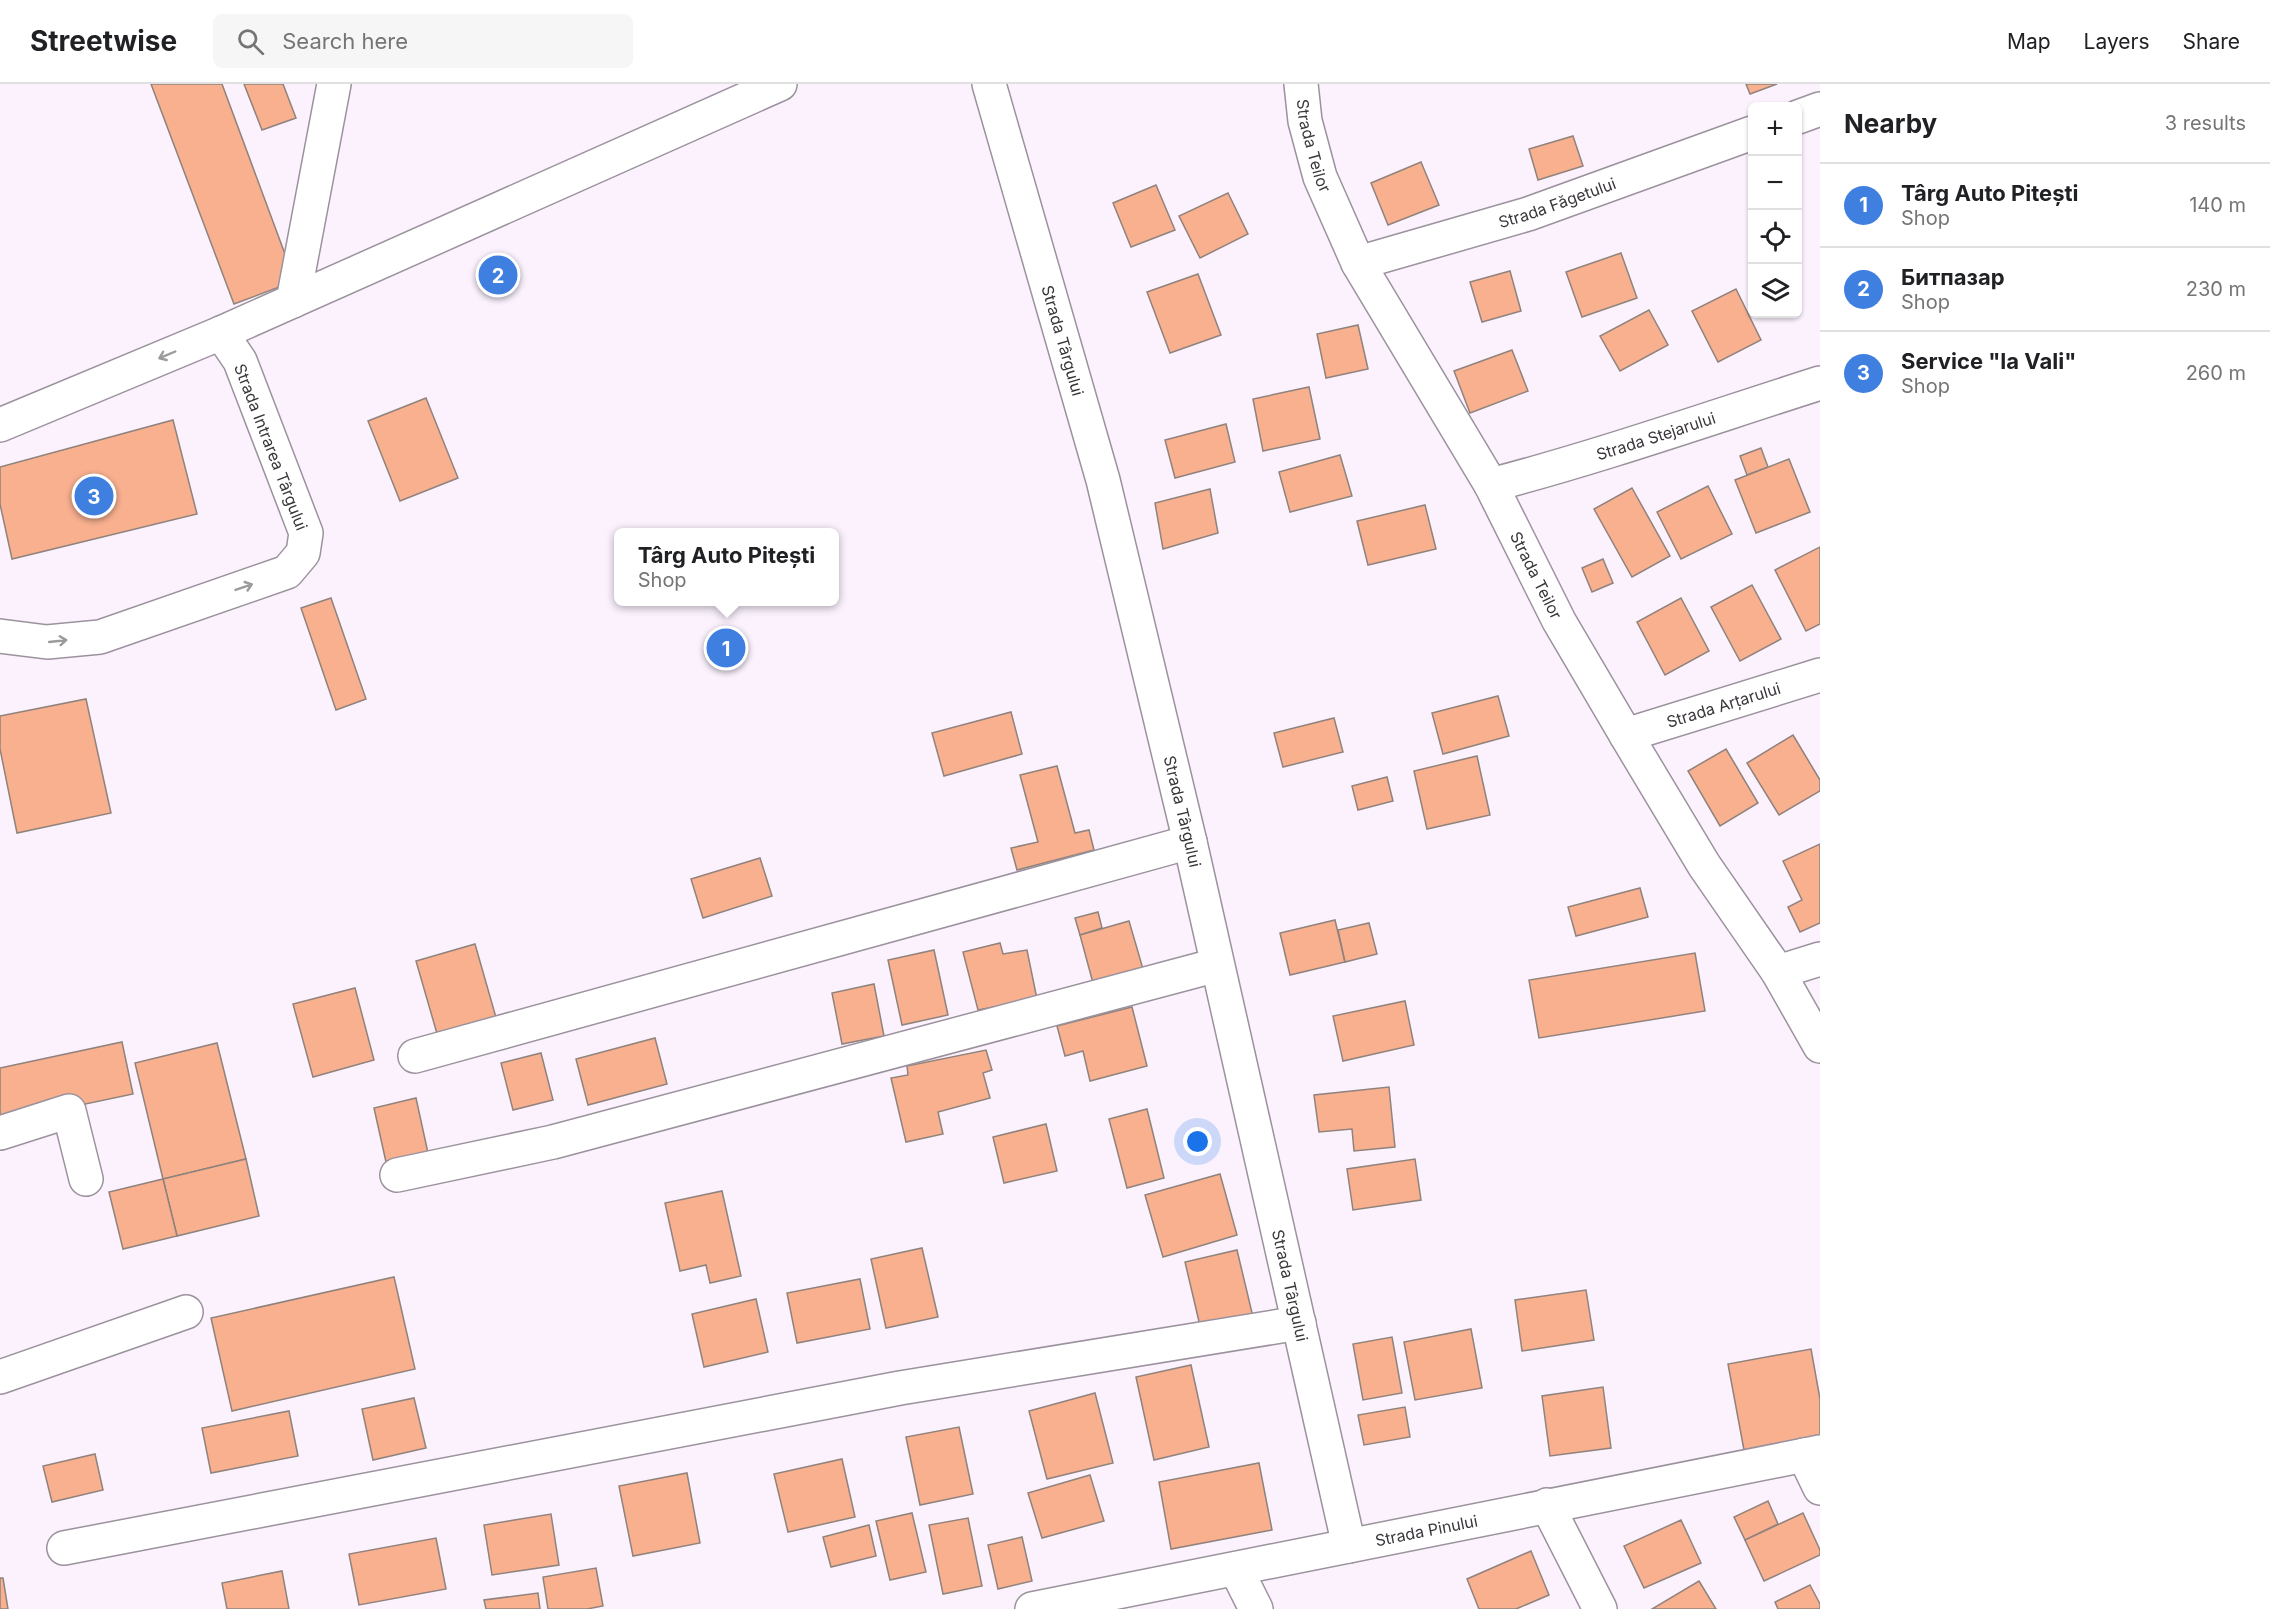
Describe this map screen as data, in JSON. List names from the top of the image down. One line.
{"streets":{"street":["Strada Teilor","Strada Făgetului","Strada Târgului","Strada Stejarului","Strada Intrarea Târgului","Strada Arțarului","Strada Pinului"]},"crossings":[["Strada Teilor","Strada Făgetului"],["Strada Teilor","Strada Stejarului"],["Strada Teilor","Strada Arțarului"],["Strada Târgului","Strada Pinului"]],"page":{"header":"Streetwise","search":"Search here","nav":["Map","Layers","Share"],"heading":["Nearby","3 results"],"map_buttons":["+","−"],"list":[{"mark":"1","name":"Târg Auto Pitești","note":"Shop","value":"140 m"},{"mark":"2","name":"Битпазар","note":"Shop","value":"230 m"},{"mark":"3","name":"Service \"la Vali\"","note":"Shop","value":"260 m"}],"pins":["2","3","1"],"popup":["Târg Auto Pitești","Shop"]}}
